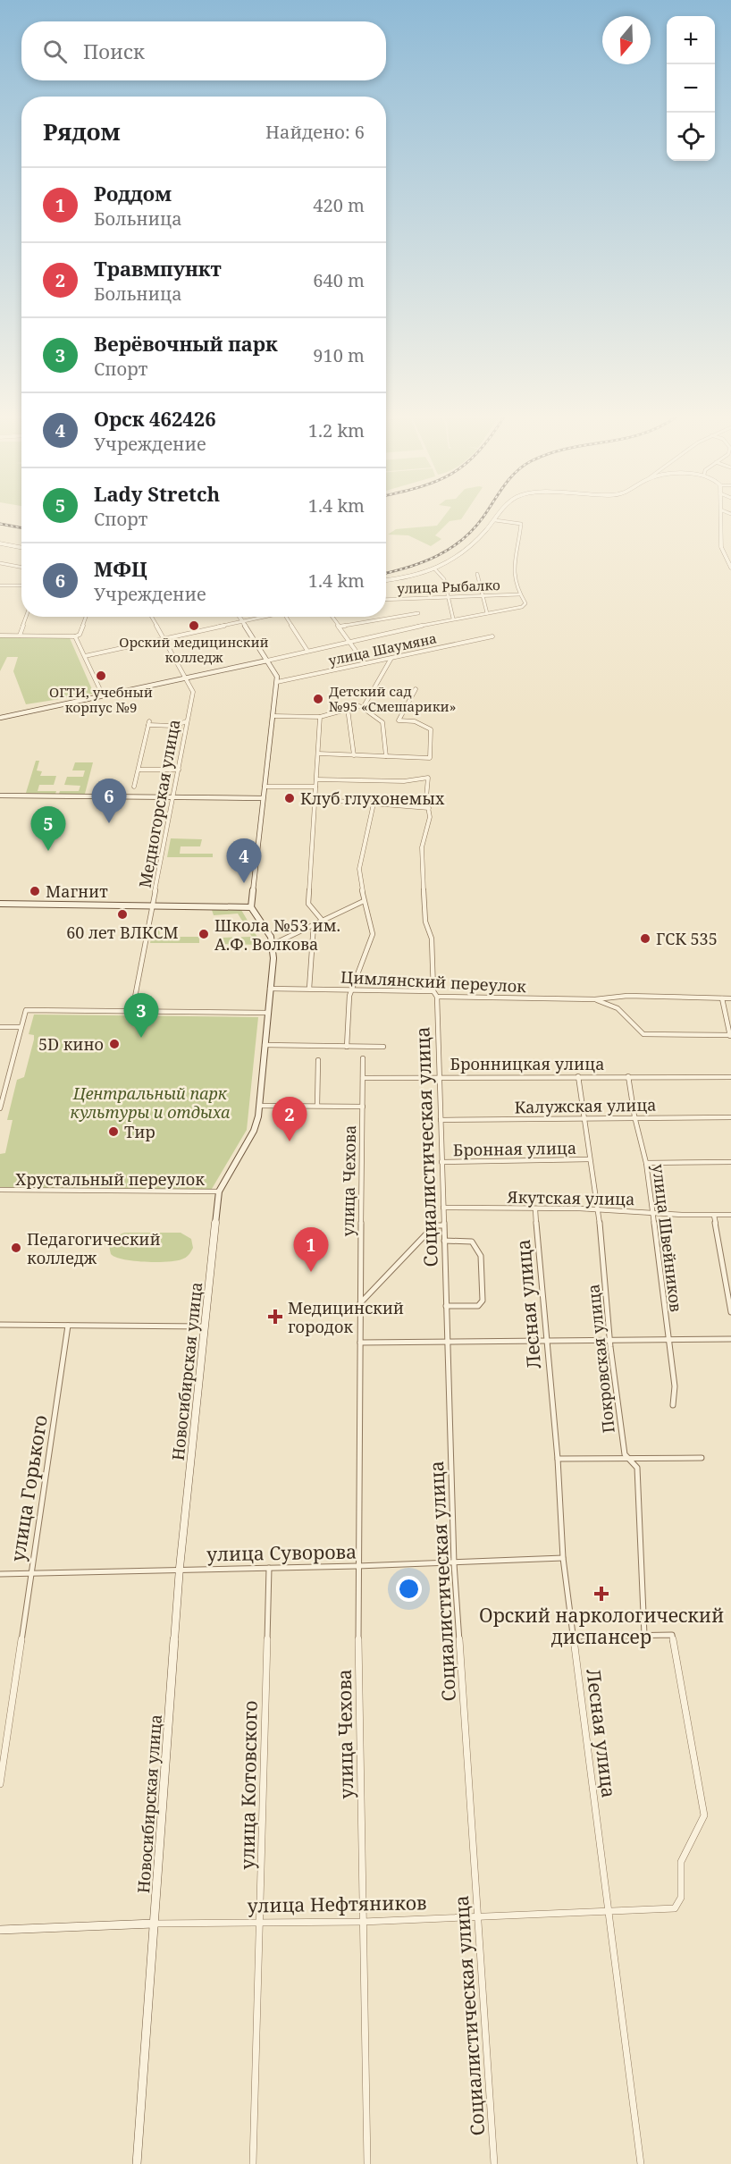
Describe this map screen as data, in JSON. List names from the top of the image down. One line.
{"streets":{"main road":["Новосибирская улица","улица Нефтяников"],"street":["улица Рыбалко","улица Шаумяна","Медногорская улица","Цимлянский переулок","Бронницкая улица","Калужская улица","Социалистическая улица","Бронная улица","Хрустальный переулок","улица Чехова","Якутская улица","улица Швейников","Лесная улица","Покровская улица","улица Горького","улица Суворова","улица Котовского"]},"crossings":[["Цимлянский переулок","Социалистическая улица"],["Цимлянский переулок","Новосибирская улица"],["Бронницкая улица","Социалистическая улица"],["Бронницкая улица","улица Чехова"],["Бронницкая улица","улица Швейников"],["Бронницкая улица","Покровская улица"],["Калужская улица","Социалистическая улица"],["Калужская улица","улица Швейников"],["Калужская улица","Покровская улица"],["Социалистическая улица","Бронная улица"],["Социалистическая улица","Якутская улица"],["Социалистическая улица","улица Суворова"],["Социалистическая улица","улица Нефтяников"],["Бронная улица","Покровская улица"],["Хрустальный переулок","Новосибирская улица"],["улица Чехова","улица Суворова"],["улица Чехова","улица Нефтяников"],["Якутская улица","улица Швейников"],["Якутская улица","Лесная улица"],["Якутская улица","Покровская улица"],["Лесная улица","улица Суворова"],["Лесная улица","улица Нефтяников"],["Покровская улица","улица Нефтяников"],["Новосибирская улица","улица Суворова"],["Новосибирская улица","улица Нефтяников"],["улица Горького","улица Суворова"],["улица Суворова","улица Котовского"],["улица Котовского","улица Нефтяников"]],"parks":["Центральный парк культуры и отдыха"],"places":{"other":["Орский медицинский колледж","ОГТИ, учебный корпус №9","Детский сад №95 «Смешарики»","Клуб глухонемых","Магнит","60 лет ВЛКСМ","Школа №53 им. А.Ф. Волкова","ГСК 535","5D кино","Тир","Педагогический колледж"],"health":["Медицинский городок","Орский наркологический диспансер"]},"north":"bottom","page":{"map_buttons":["+","−"],"search":"Поиск","heading":["Рядом","Найдено: 6"],"list":[{"mark":"1","name":"Роддом","note":"Больница","value":"420 m"},{"mark":"2","name":"Травмпункт","note":"Больница","value":"640 m"},{"mark":"3","name":"Верёвочный парк","note":"Спорт","value":"910 m"},{"mark":"4","name":"Орск 462426","note":"Учреждение","value":"1.2 km"},{"mark":"5","name":"Lady Stretch","note":"Спорт","value":"1.4 km"},{"mark":"6","name":"МФЦ","note":"Учреждение","value":"1.4 km"}],"pins":["6","5","4","3","2","1"]}}
